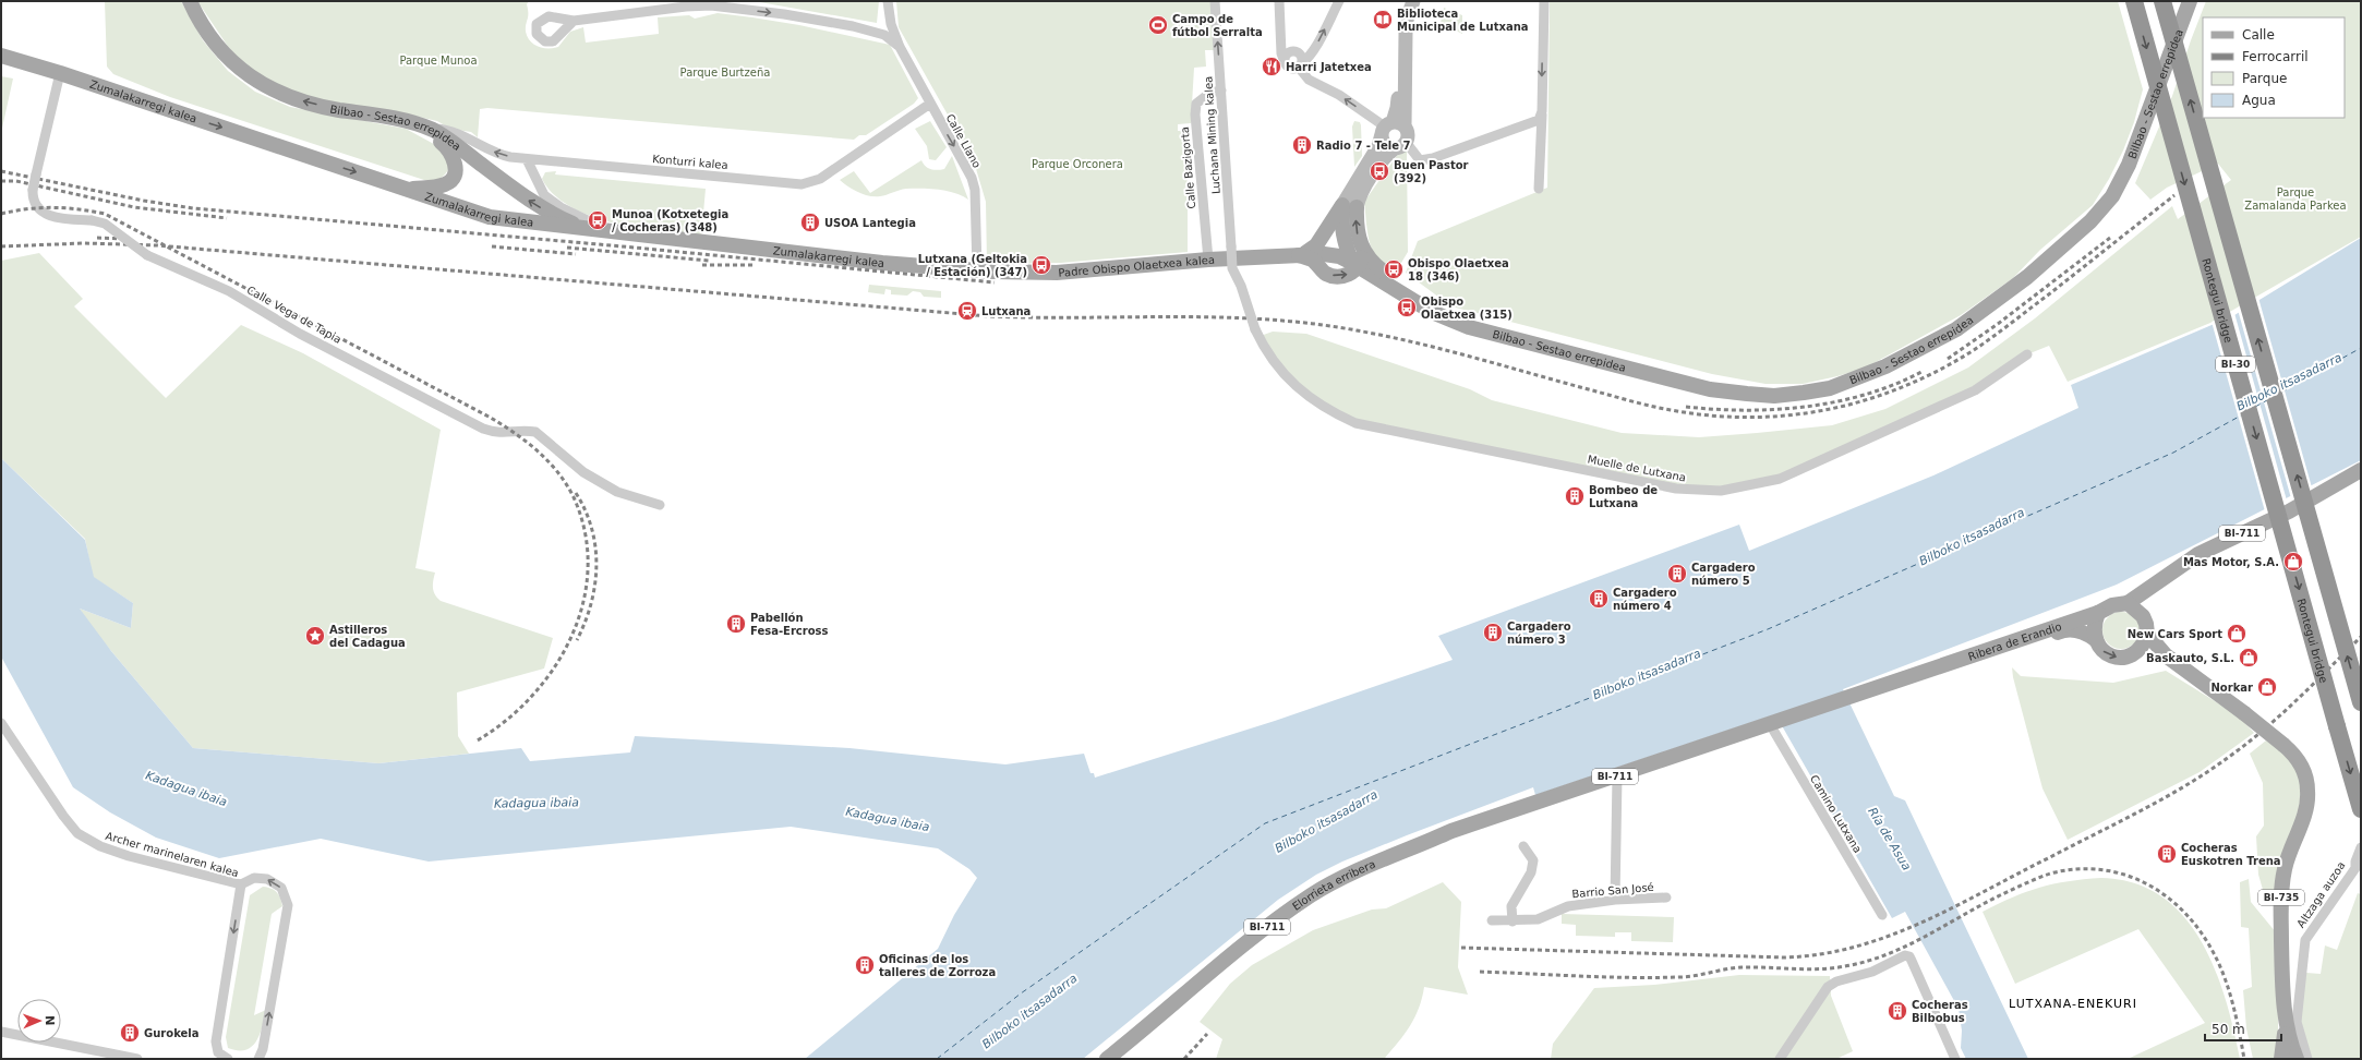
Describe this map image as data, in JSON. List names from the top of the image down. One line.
{"streets":{"highway":["Rontegui bridge","BI-30"],"main road":["Bilbao - Sestao errepidea","Zumalakarregi kalea","Padre Obispo Olaetxea kalea","BI-711","Ribera de Erandio","Elorrieta erribera","BI-735"],"street":["Luchana Mining kalea","Calle Llano","Konturri kalea","Calle Bazigorta","Calle Vega de Tapia","Muelle de Lutxana","Camino Lutxana","Archer marinelaren kalea","Barrio San José","Altzaga auzoa"]},"crossings":[["Bilbao - Sestao errepidea","Zumalakarregi kalea"],["Bilbao - Sestao errepidea","Konturri kalea"],["Bilbao - Sestao errepidea","Padre Obispo Olaetxea kalea"],["Zumalakarregi kalea","Calle Llano"],["Zumalakarregi kalea","Padre Obispo Olaetxea kalea"],["Zumalakarregi kalea","Calle Vega de Tapia"],["Luchana Mining kalea","Calle Bazigorta"],["Luchana Mining kalea","Muelle de Lutxana"],["Calle Llano","Konturri kalea"],["Calle Llano","Padre Obispo Olaetxea kalea"],["Calle Bazigorta","Padre Obispo Olaetxea kalea"],["BI-711","Ribera de Erandio"],["BI-711","Camino Lutxana"],["BI-711","Elorrieta erribera"],["Ribera de Erandio","Camino Lutxana"]],"one_way":["Zumalakarregi kalea","Calle Llano"],"districts":["LUTXANA-ENEKURI"],"water":["Bilboko itsasadarra","Kadagua ibaia","Ría de Asua"],"parks":["Parque Munoa","Parque Burtzeña","Parque Orconera","Parque Zamalanda Parkea"],"places":{"library":["Biblioteca Municipal de Lutxana"],"sports":["Campo de fútbol Serralta"],"restaurant":["Harri Jatetxea"],"building":["Radio 7 - Tele 7","USOA Lantegia","Bombeo de Lutxana","Cargadero número 5","Cargadero número 4","Pabellón Fesa-Ercross","Cargadero número 3","Cocheras Euskotren Trena","Oficinas de los talleres de Zorroza","Cocheras Bilbobus","Gurokela"],"bus stop":["Buen Pastor (392)","Munoa (Kotxetegia / Cocheras) (348)","Lutxana (Geltokia / Estación) (347)","Obispo Olaetxea 18 (346)","Obispo Olaetxea (315)"],"station":["Lutxana"],"shop":["Mas Motor, S.A.","New Cars Sport","Baskauto, S.L.","Norkar"],"place":["Astilleros del Cadagua"]},"legend":["Calle","Ferrocarril","Parque","Agua"],"scale_bar":"50 m","north":"right"}
